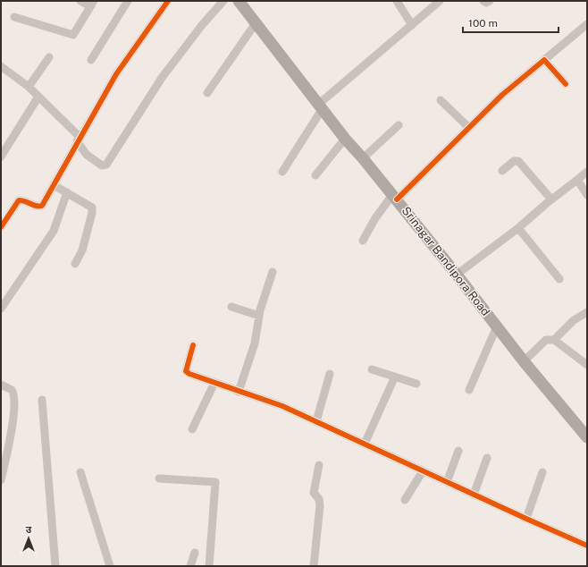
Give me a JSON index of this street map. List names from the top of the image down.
{
  "streets": {
    "highway": ["Srinagar Bandipora Road"]
  },
  "scale_bar": "100 m",
  "north": "top"
}
